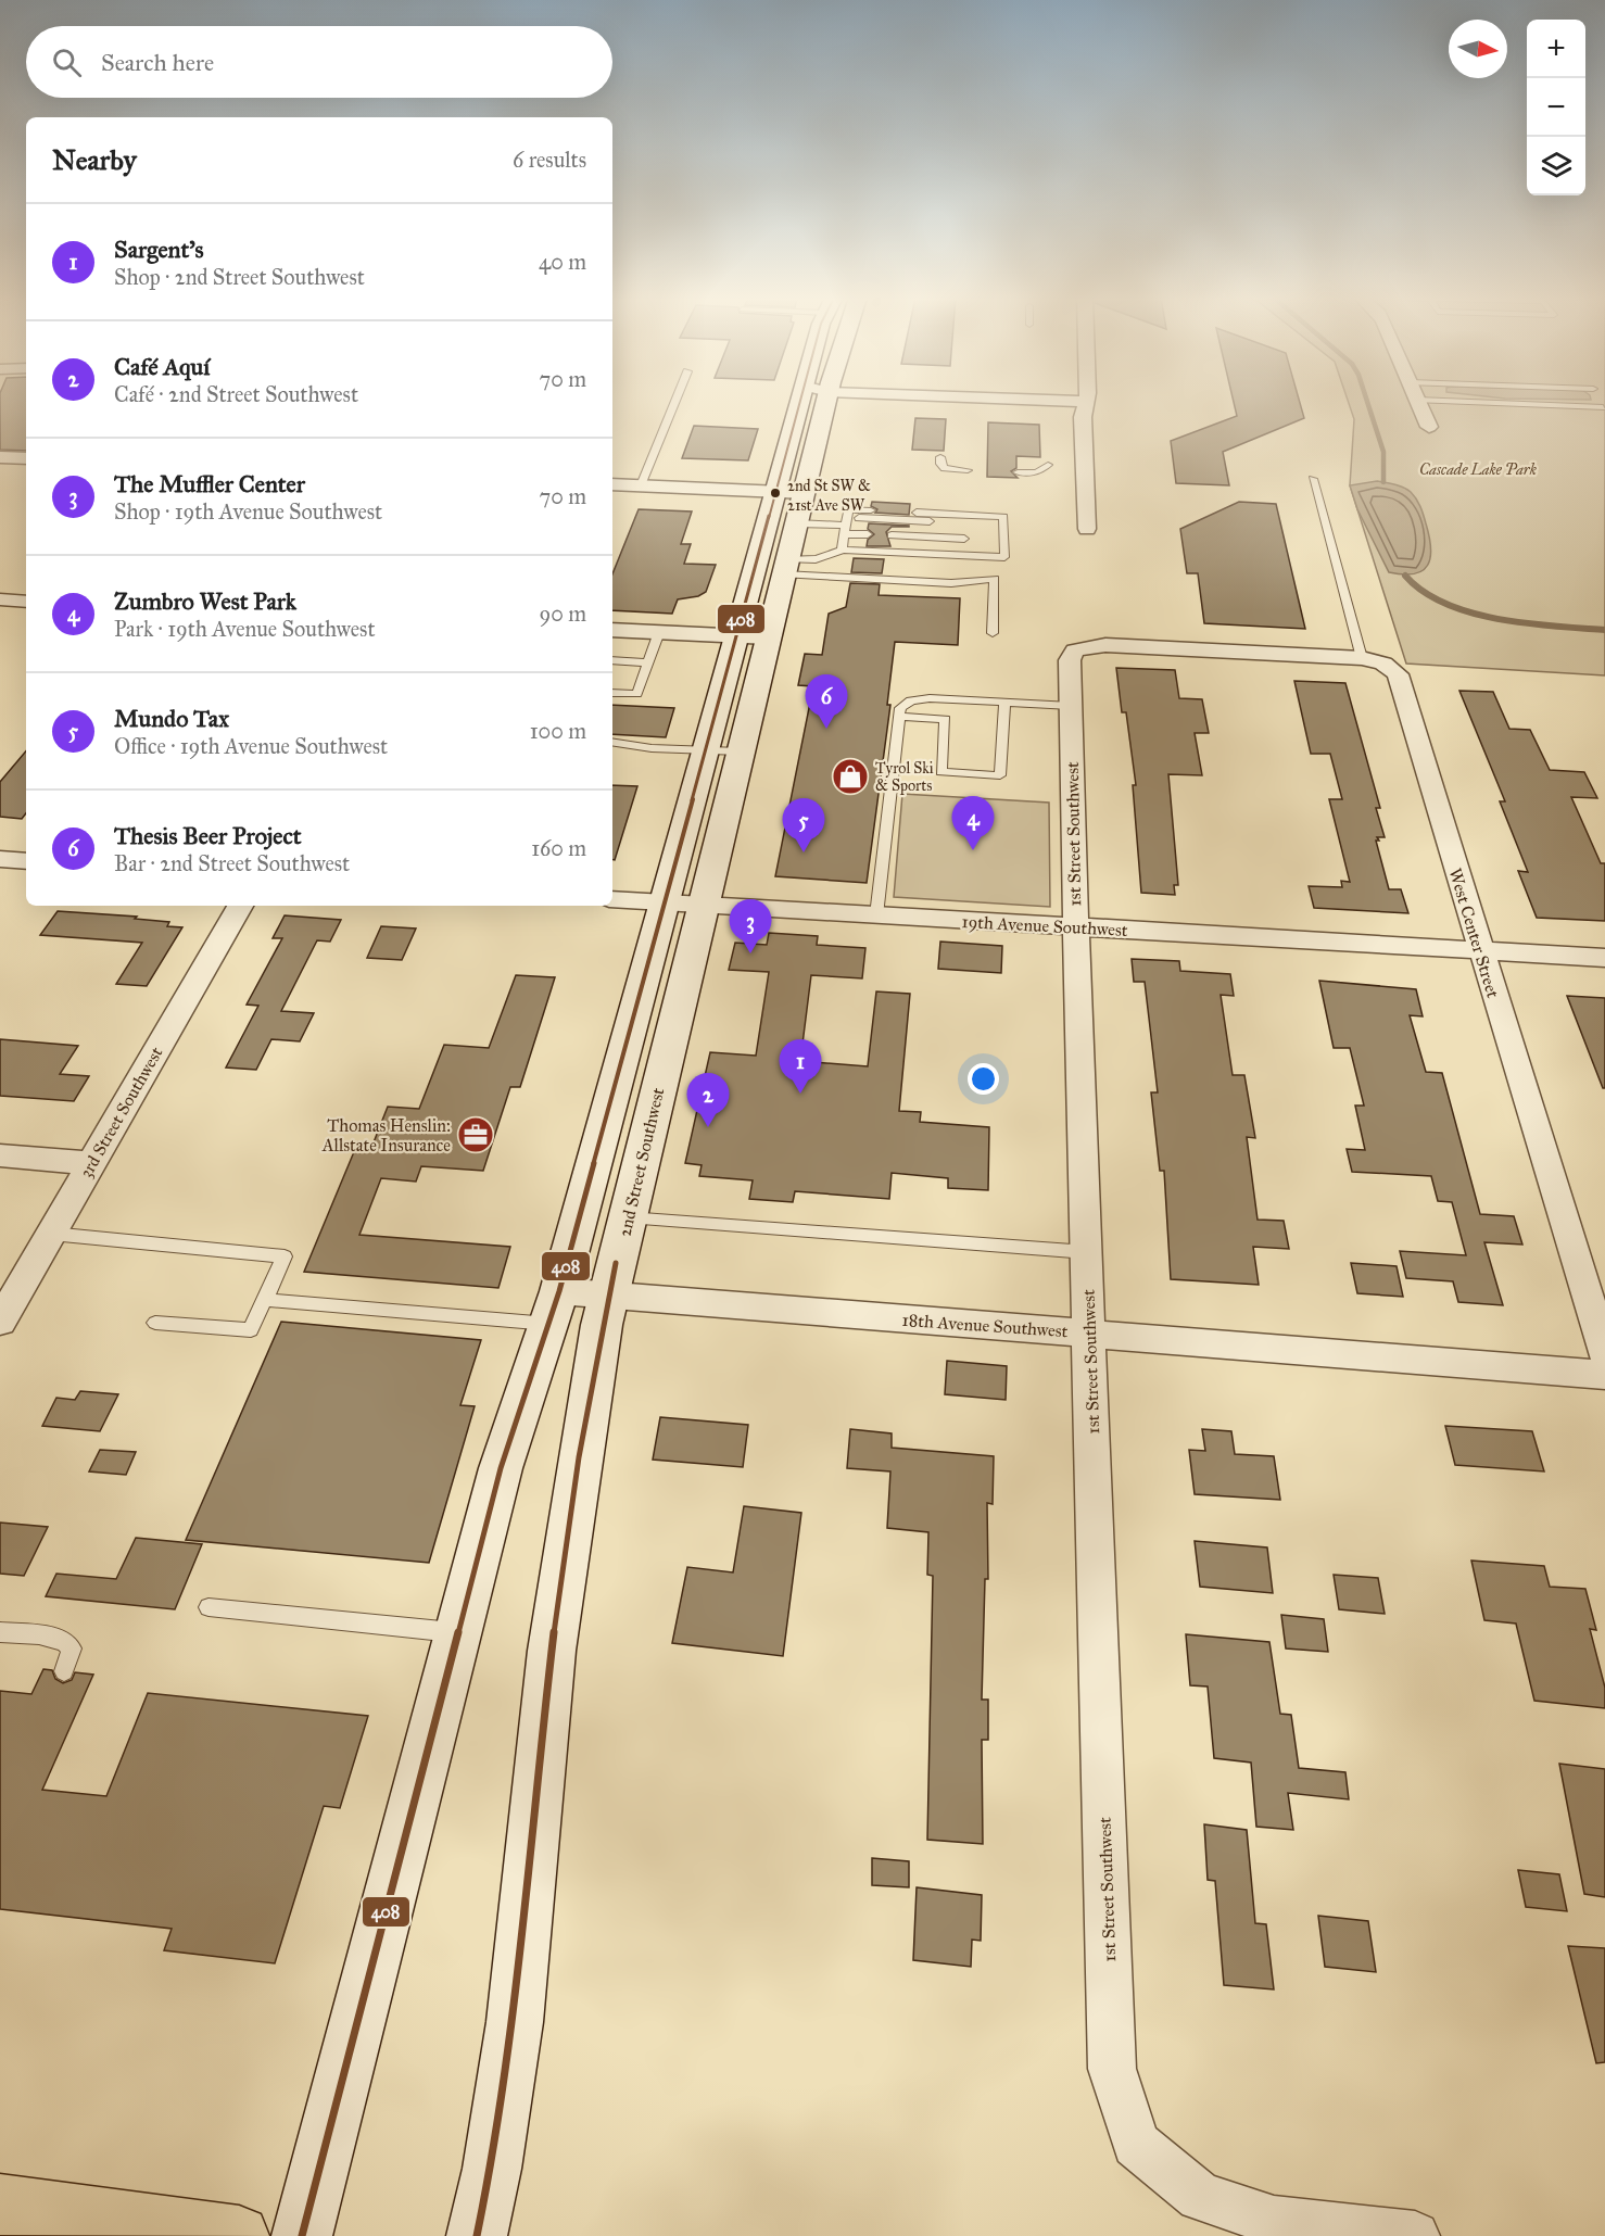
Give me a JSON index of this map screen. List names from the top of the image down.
{
  "streets": {
    "main road": ["2nd Street Southwest"],
    "street": [
      "1st Street Southwest",
      "19th Avenue Southwest",
      "West Center Street",
      "3rd Street Southwest",
      "18th Avenue Southwest"
    ]
  },
  "crossings": [
    ["1st Street Southwest", "19th Avenue Southwest"],
    ["1st Street Southwest", "West Center Street"],
    ["1st Street Southwest", "18th Avenue Southwest"],
    ["19th Avenue Southwest", "West Center Street"],
    ["19th Avenue Southwest", "2nd Street Southwest"],
    ["2nd Street Southwest", "18th Avenue Southwest"]
  ],
  "parks": ["Cascade Lake Park"],
  "places": {
    "other": ["2nd St SW & 21st Ave SW"],
    "shop": ["Tyrol Ski & Sports"],
    "office": ["Thomas Henslin: Allstate Insurance"]
  },
  "lines": ["transit line 408"],
  "north": "right",
  "page": {
    "map_buttons": ["+", "−"],
    "search": "Search here",
    "heading": ["Nearby", "6 results"],
    "list": [
      {
        "mark": "1",
        "name": "Sargent's",
        "note": "Shop · 2nd Street Southwest",
        "value": "40 m"
      },
      {
        "mark": "2",
        "name": "Café Aquí",
        "note": "Café · 2nd Street Southwest",
        "value": "70 m"
      },
      {
        "mark": "3",
        "name": "The Muffler Center",
        "note": "Shop · 19th Avenue Southwest",
        "value": "70 m"
      },
      {
        "mark": "4",
        "name": "Zumbro West Park",
        "note": "Park · 19th Avenue Southwest",
        "value": "90 m"
      },
      {
        "mark": "5",
        "name": "Mundo Tax",
        "note": "Office · 19th Avenue Southwest",
        "value": "100 m"
      },
      {
        "mark": "6",
        "name": "Thesis Beer Project",
        "note": "Bar · 2nd Street Southwest",
        "value": "160 m"
      }
    ],
    "pins": [
      "6",
      "4",
      "5",
      "3",
      "1",
      "2"
    ]
  }
}
